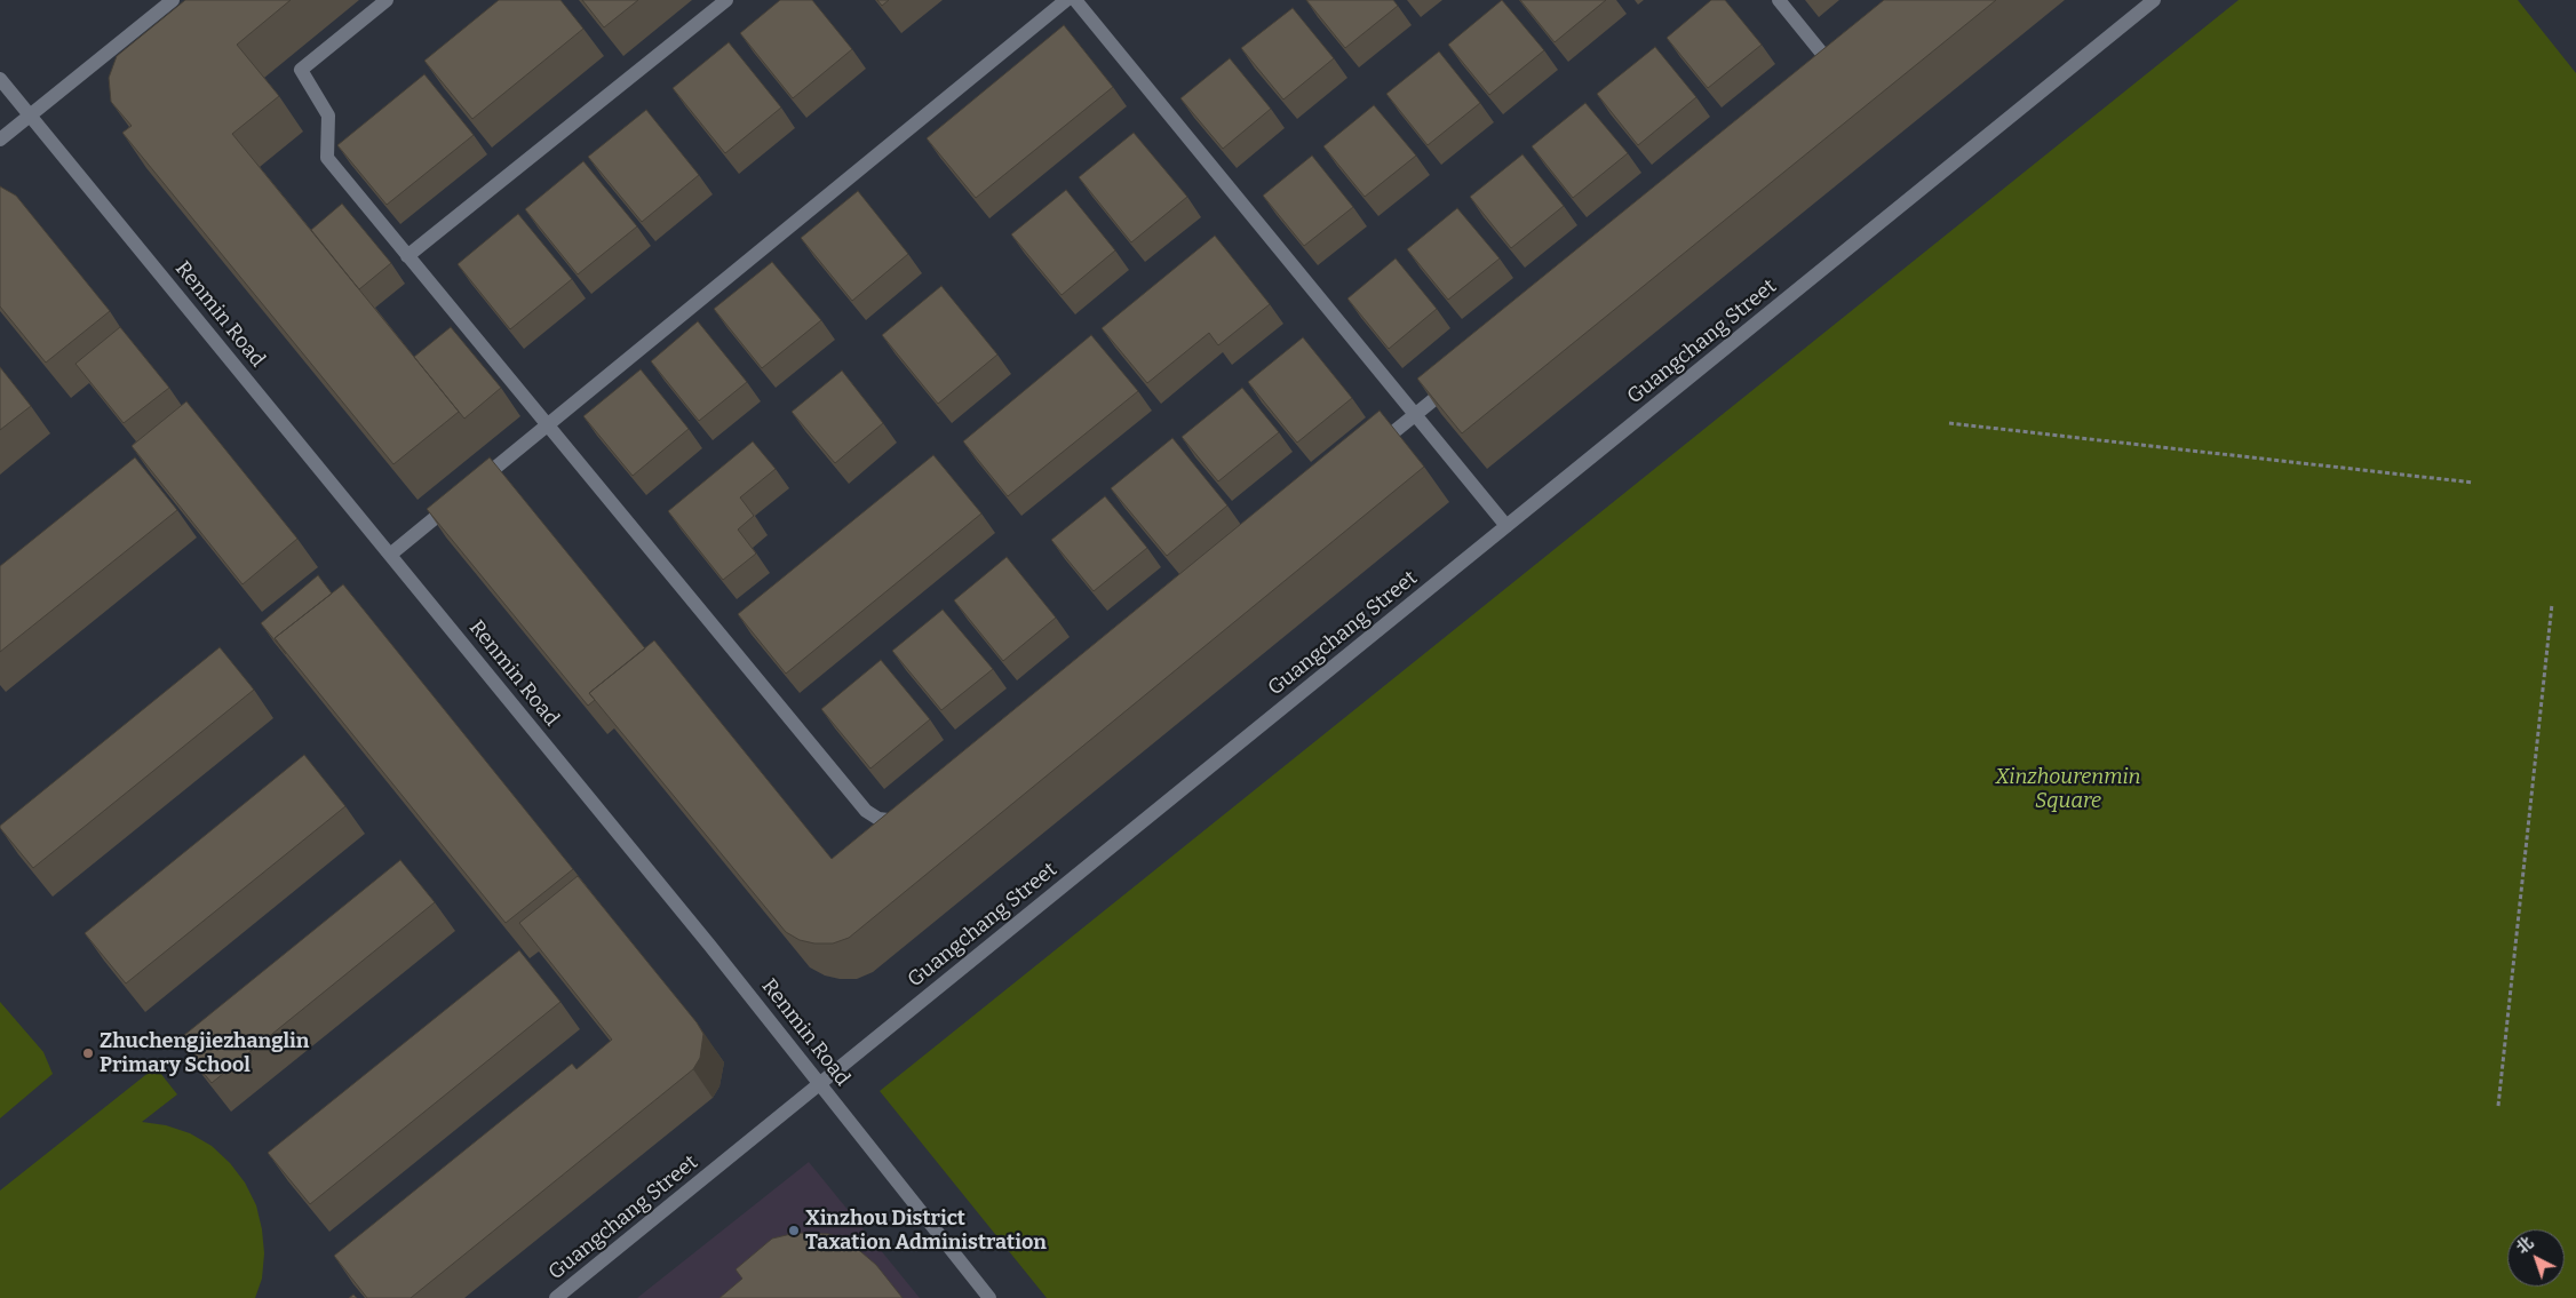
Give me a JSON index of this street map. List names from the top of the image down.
{
  "streets": {
    "street": ["Renmin Road", "Guangchang Street"]
  },
  "crossings": [
    ["Renmin Road", "Guangchang Street"]
  ],
  "parks": ["Xinzhourenmin Square"],
  "places": ["Zhuchengjiezhanglin Primary School", "Xinzhou District Taxation Administration"],
  "north": "top left"
}
